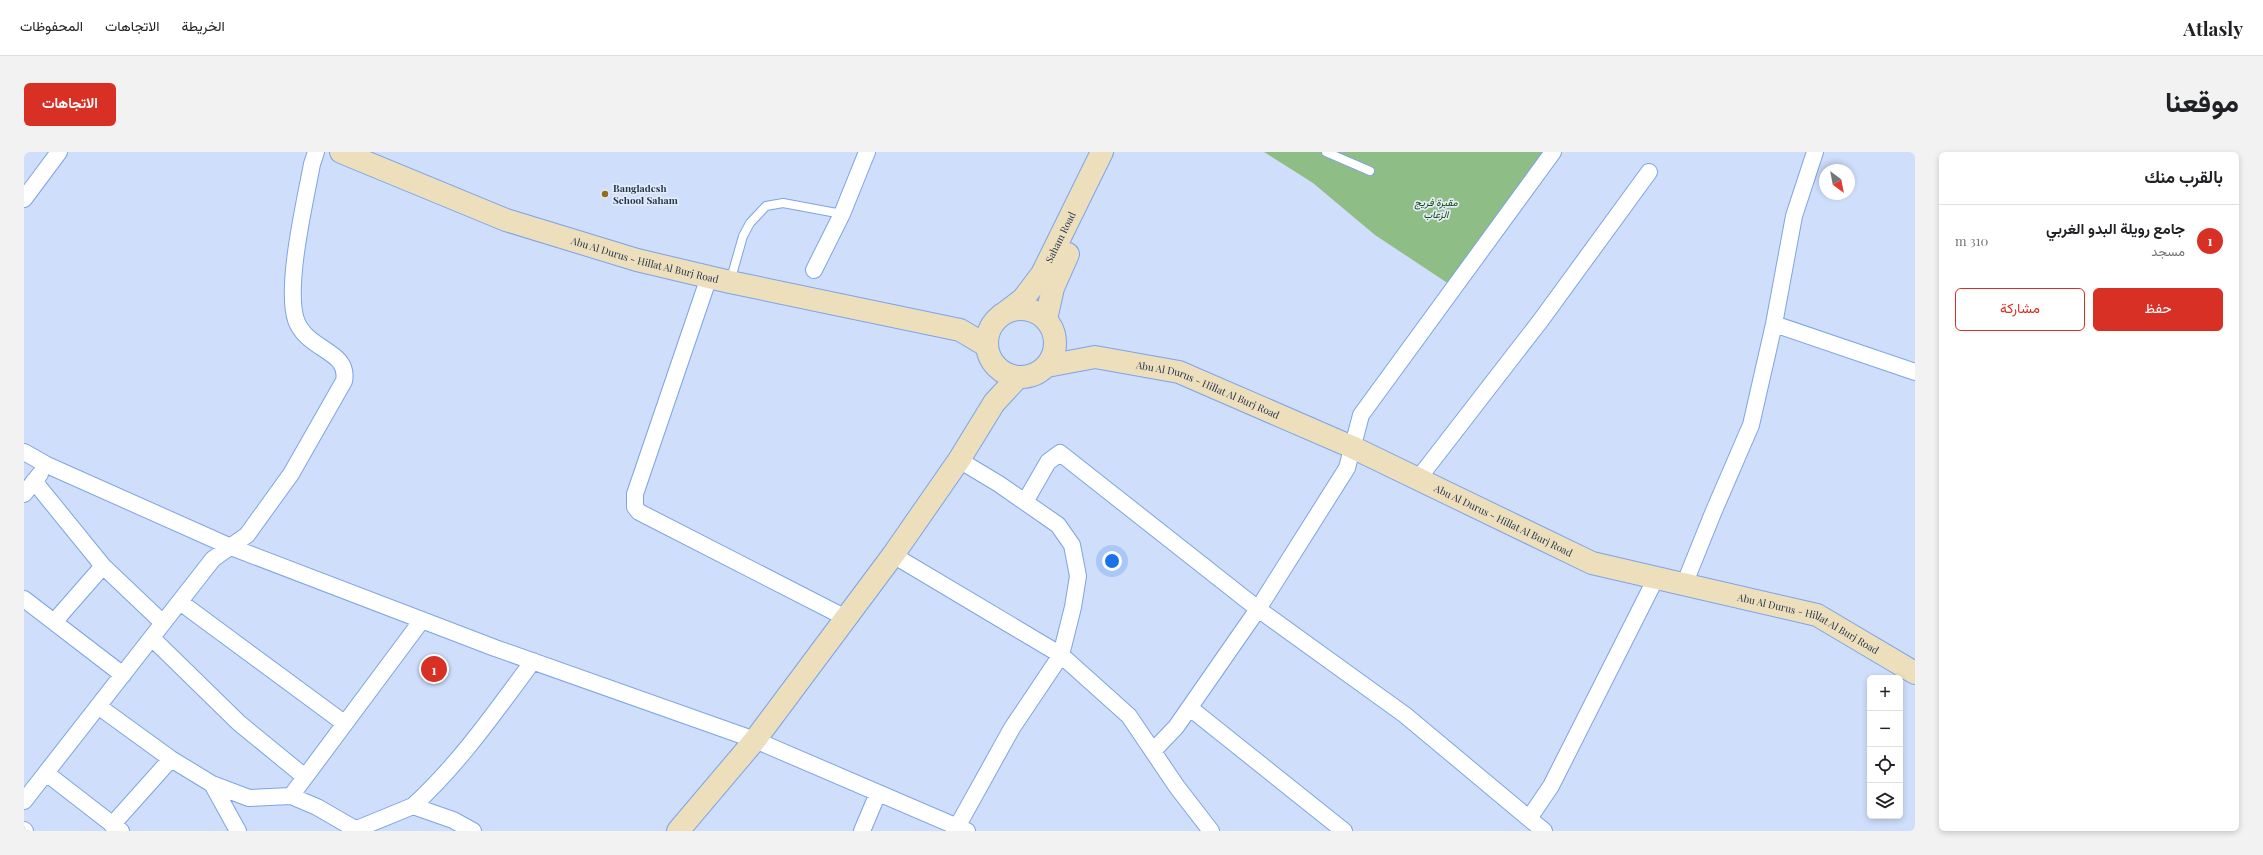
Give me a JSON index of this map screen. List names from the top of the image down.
{
  "streets": {
    "main road": ["Saham Road", "Abu Al Durus - Hillat Al Burj Road"]
  },
  "crossings": [
    ["Saham Road", "Abu Al Durus - Hillat Al Burj Road"]
  ],
  "parks": ["مقبرة فريج الزعاب"],
  "places": ["Bangladesh School Saham"],
  "north": "bottom right",
  "page": {
    "header": "Atlasly",
    "nav": ["الخريطة", "الاتجاهات", "المحفوظات"],
    "title": "موقعنا",
    "buttons": [
      "الاتجاهات",
      ["حفظ", "مشاركة"]
    ],
    "heading": "بالقرب منك",
    "list": [
      {
        "mark": "1",
        "name": "جامع رويلة البدو الغربي",
        "note": "مسجد",
        "value": "310 m"
      }
    ],
    "pins": "1",
    "map_buttons": ["+", "−"]
  }
}
